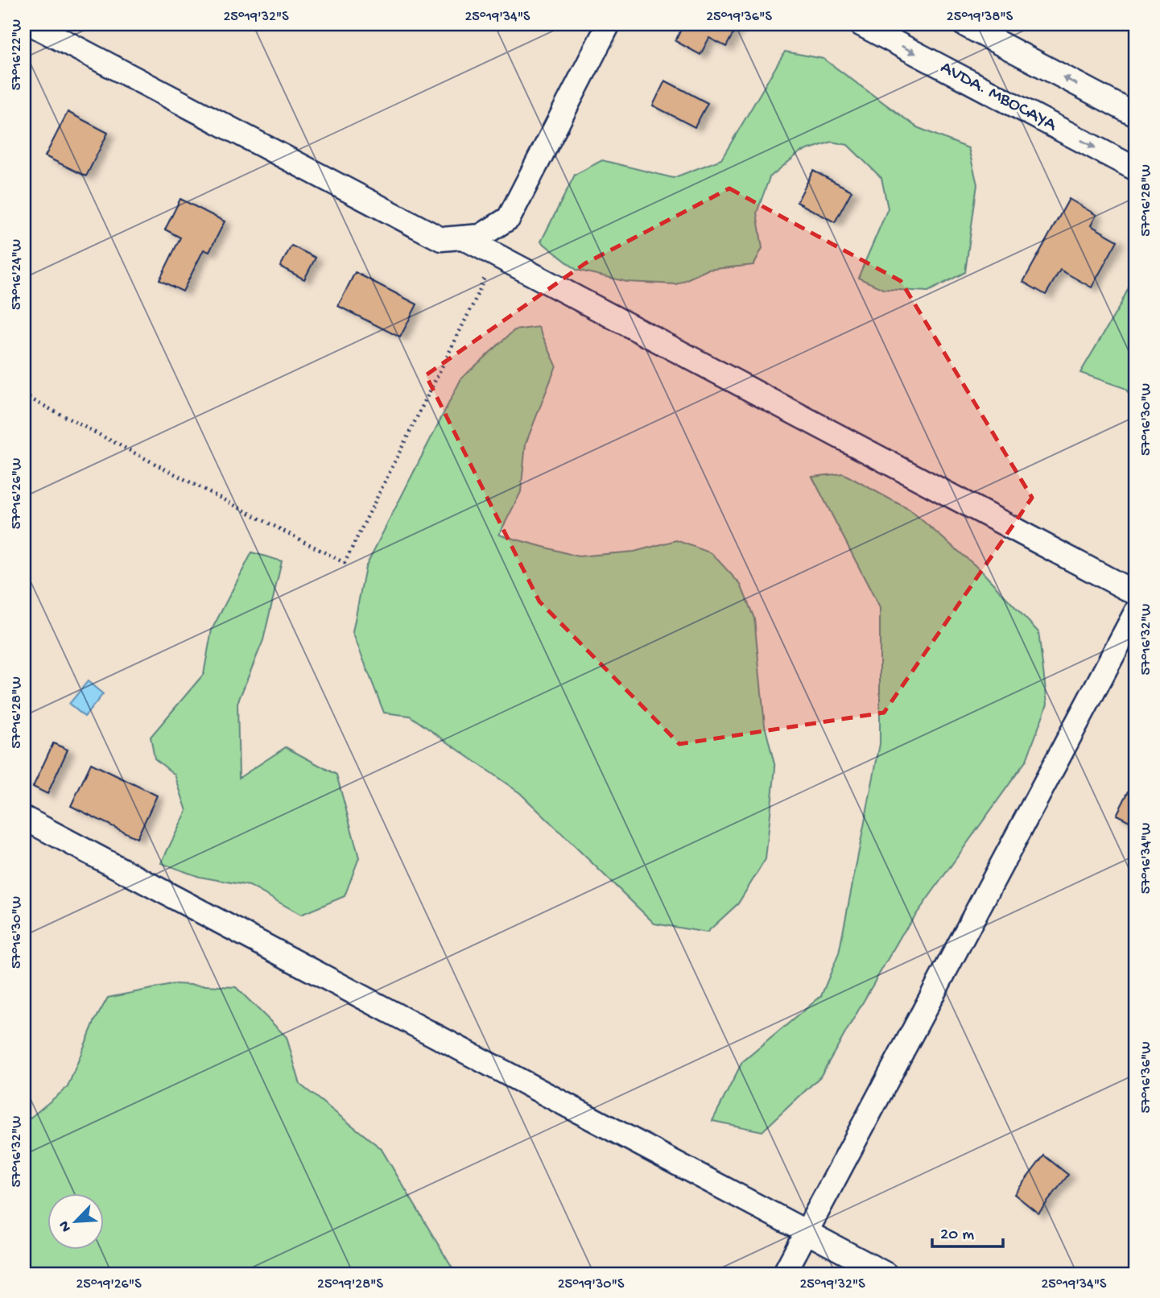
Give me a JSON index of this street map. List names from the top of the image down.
{
  "streets": {
    "street": ["AVDA. MBOCAYA"]
  },
  "scale_bar": "20 m",
  "north": "bottom left",
  "coordinates": [
    "25°19'32\"S",
    "25°19'34\"S",
    "25°19'36\"S",
    "25°19'38\"S",
    "57°16'22\"W",
    "57°16'28\"W",
    "57°16'24\"W",
    "57°16'30\"W",
    "57°16'26\"W",
    "57°16'32\"W",
    "57°16'34\"W",
    "57°16'36\"W",
    "25°19'26\"S",
    "25°19'28\"S",
    "25°19'30\"S"
  ]
}
